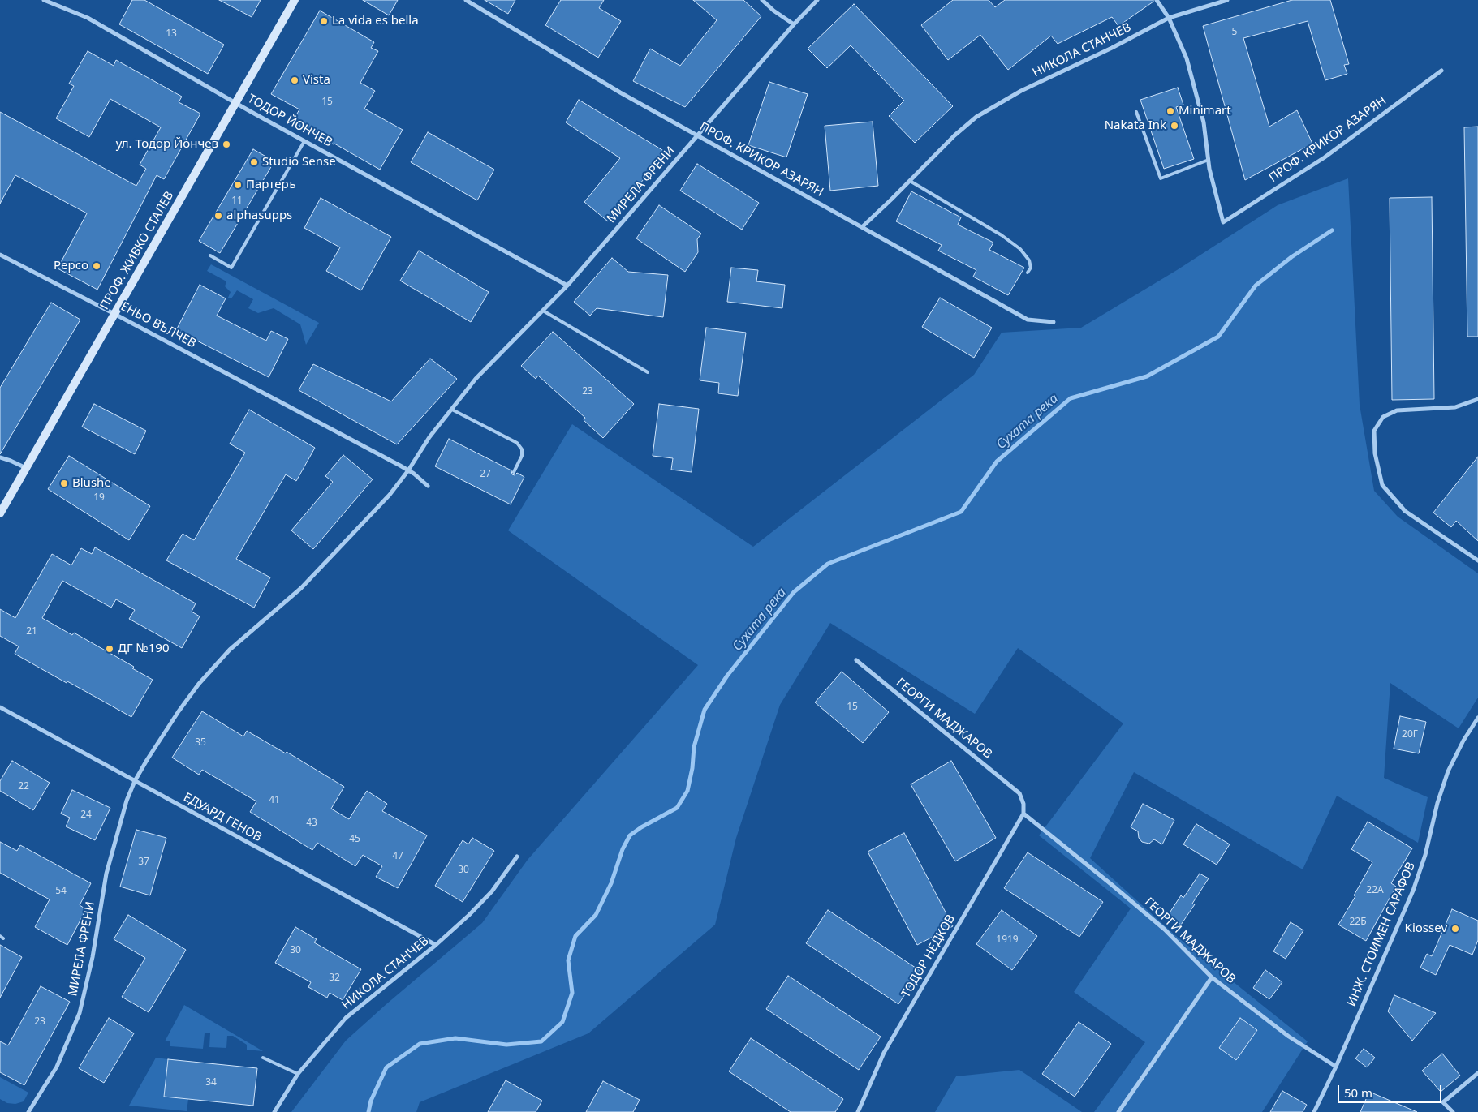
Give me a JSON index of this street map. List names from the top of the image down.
{
  "streets": {
    "street": [
      "НИКОЛА СТАНЧЕВ",
      "ТОДОР ЙОНЧЕВ",
      "ПРОФ. КРИКОР АЗАРЯН",
      "МИРЕЛА ФРЕНИ",
      "ПРОФ. ЖИВКО СТАЛЕВ",
      "ЕНЬО ВЪЛЧЕВ",
      "ГЕОРГИ МАДЖАРОВ",
      "ЕДУАРД ГЕНОВ",
      "ИНЖ. СТОИМЕН САРАФОВ",
      "ТОДОР НЕДКОВ"
    ]
  },
  "crossings": [
    ["НИКОЛА СТАНЧЕВ", "ПРОФ. КРИКОР АЗАРЯН"],
    ["НИКОЛА СТАНЧЕВ", "ЕДУАРД ГЕНОВ"],
    ["ТОДОР ЙОНЧЕВ", "МИРЕЛА ФРЕНИ"],
    ["ТОДОР ЙОНЧЕВ", "ПРОФ. ЖИВКО СТАЛЕВ"],
    ["ПРОФ. КРИКОР АЗАРЯН", "МИРЕЛА ФРЕНИ"],
    ["МИРЕЛА ФРЕНИ", "ЕНЬО ВЪЛЧЕВ"],
    ["МИРЕЛА ФРЕНИ", "ЕДУАРД ГЕНОВ"],
    ["ПРОФ. ЖИВКО СТАЛЕВ", "ЕНЬО ВЪЛЧЕВ"],
    ["ГЕОРГИ МАДЖАРОВ", "ИНЖ. СТОИМЕН САРАФОВ"],
    ["ГЕОРГИ МАДЖАРОВ", "ТОДОР НЕДКОВ"]
  ],
  "water": ["Сухата река"],
  "places": [
    "La vida es bella",
    "Vista",
    "Minimart",
    "Nakata Ink",
    "ул. Тодор Йончев",
    "Studio Sense",
    "Партеръ",
    "alphasupps",
    "Pepco",
    "Blushe",
    "ДГ №190",
    "Kiossev"
  ],
  "house_numbers": [
    "5",
    "13",
    "15",
    "11",
    "23",
    "27",
    "19",
    "21",
    "15",
    "20Г",
    "35",
    "22",
    "41",
    "24",
    "43",
    "45",
    "47",
    "37",
    "30",
    "22А",
    "54",
    "22Б",
    "1919",
    "30",
    "32",
    "23",
    "34"
  ],
  "scale_bar": "50 m"
}
